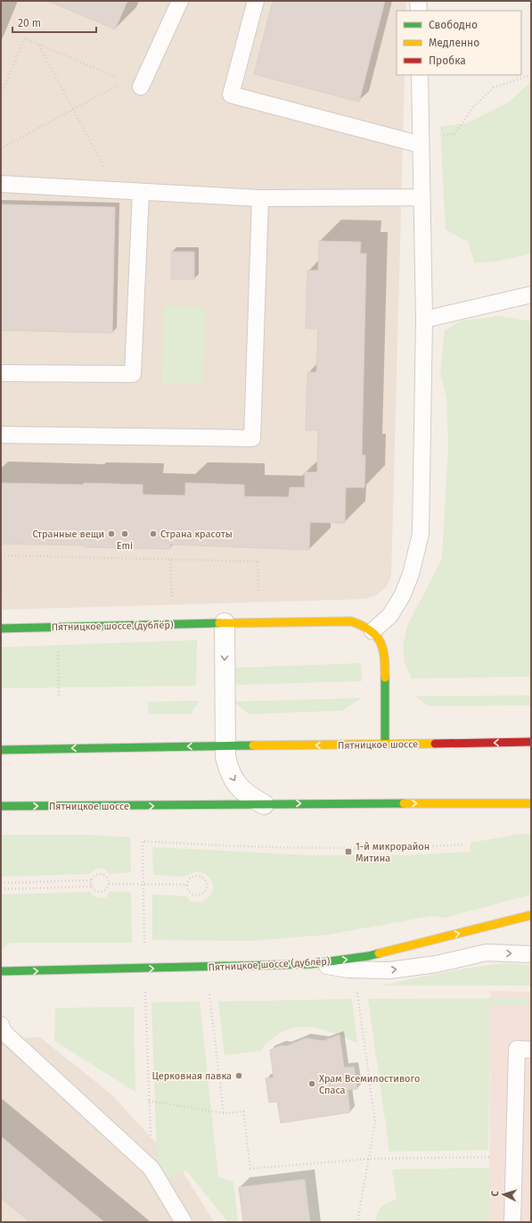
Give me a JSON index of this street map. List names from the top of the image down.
{
  "streets": {
    "main road": ["Пятницкое шоссе (дублёр)", "Пятницкое шоссе"]
  },
  "one_way": ["Пятницкое шоссе (дублёр)"],
  "places": {
    "other": [
      "Странные вещи",
      "Emi",
      "Страна красоты",
      "Церковная лавка",
      "Храм Всемилостивого Спаса"
    ],
    "transit": ["1-й микрорайон Митина"]
  },
  "legend": ["Свободно", "Медленно", "Пробка"],
  "scale_bar": "20 m",
  "north": "left"
}
